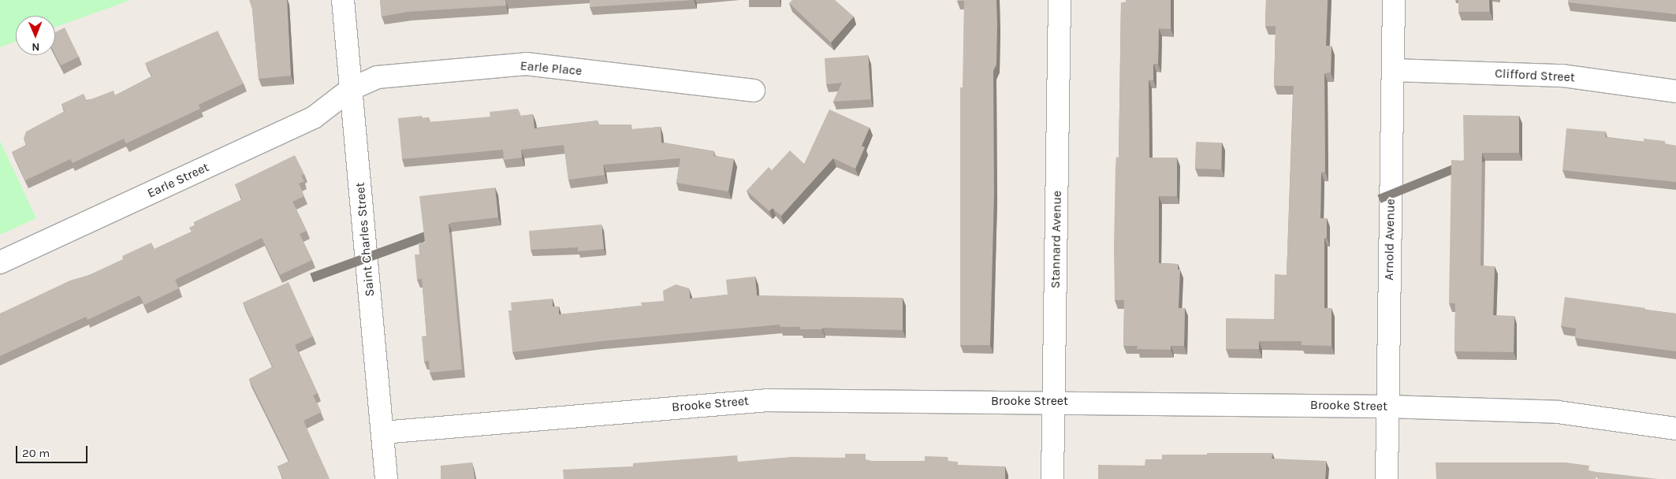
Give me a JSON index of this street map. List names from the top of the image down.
{
  "streets": {
    "street": [
      "Earle Place",
      "Clifford Street",
      "Earle Street",
      "Saint Charles Street",
      "Stannard Avenue",
      "Arnold Avenue",
      "Brooke Street"
    ]
  },
  "crossings": [
    ["Earle Place", "Earle Street"],
    ["Earle Place", "Saint Charles Street"],
    ["Clifford Street", "Arnold Avenue"],
    ["Earle Street", "Saint Charles Street"],
    ["Saint Charles Street", "Brooke Street"],
    ["Stannard Avenue", "Brooke Street"],
    ["Arnold Avenue", "Brooke Street"]
  ],
  "scale_bar": "20 m",
  "north": "bottom"
}
